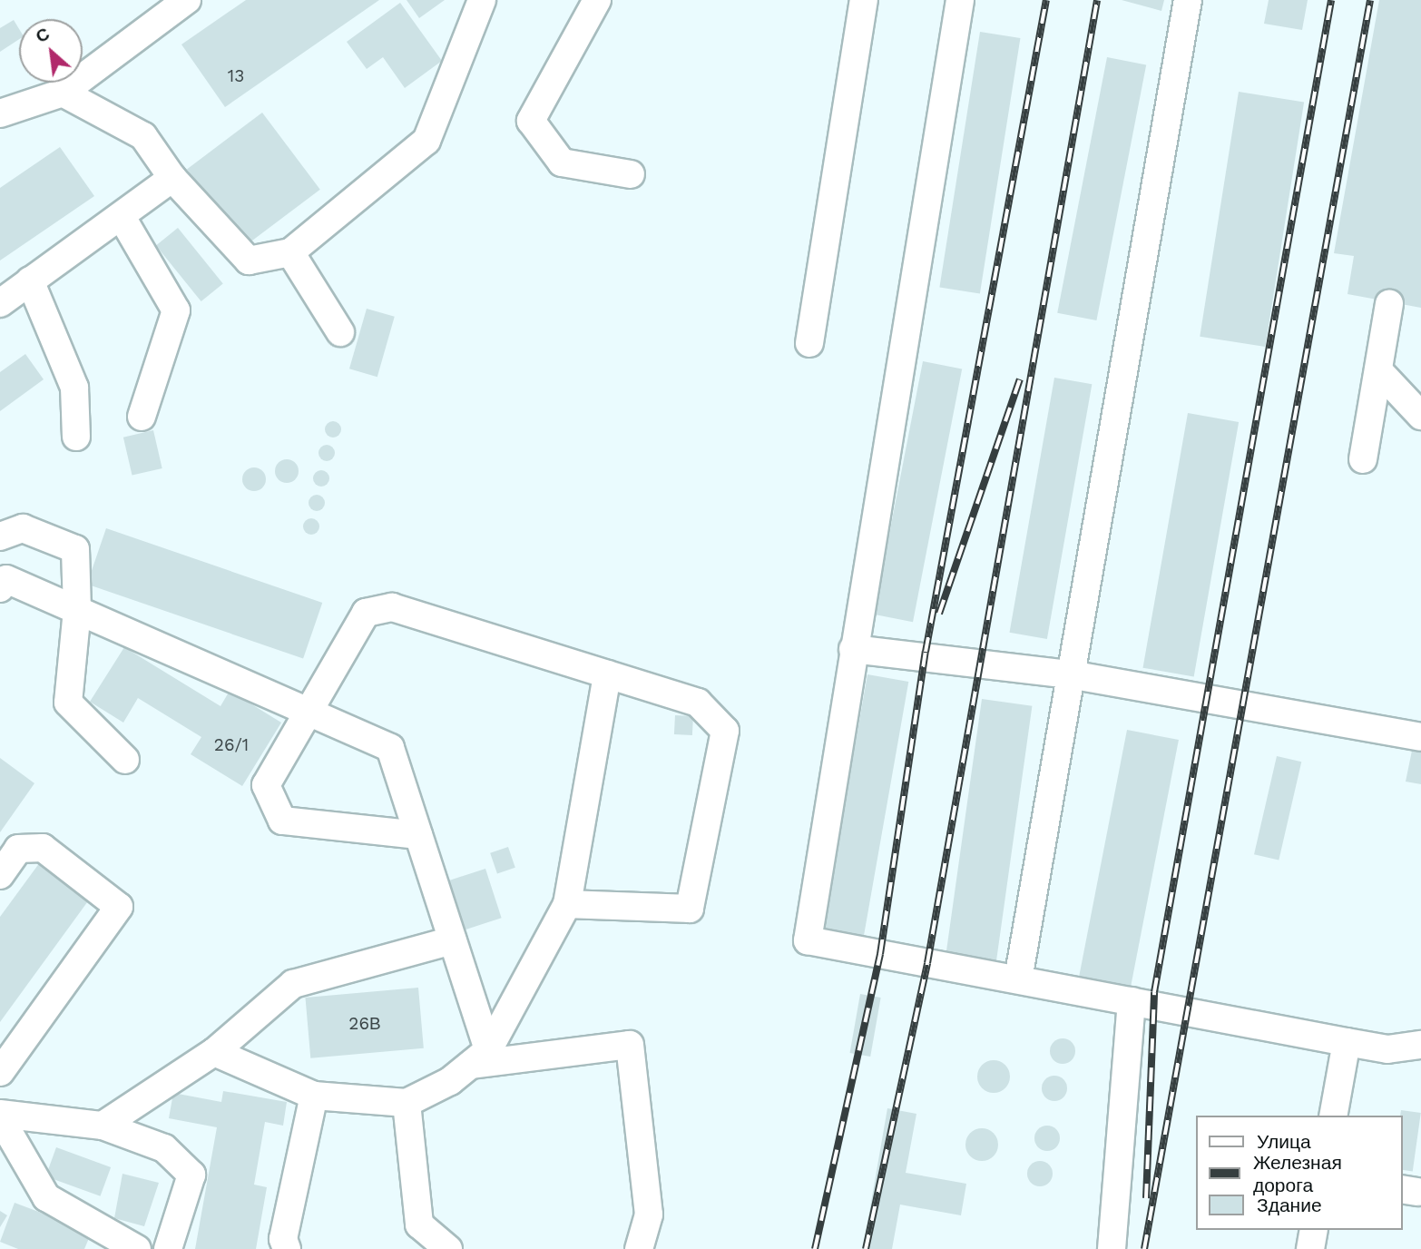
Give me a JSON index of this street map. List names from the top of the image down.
{
  "house_numbers": ["13", "26/1", "26В"],
  "legend": ["Улица", "Железная дорога", "Здание"],
  "north": "top left"
}
